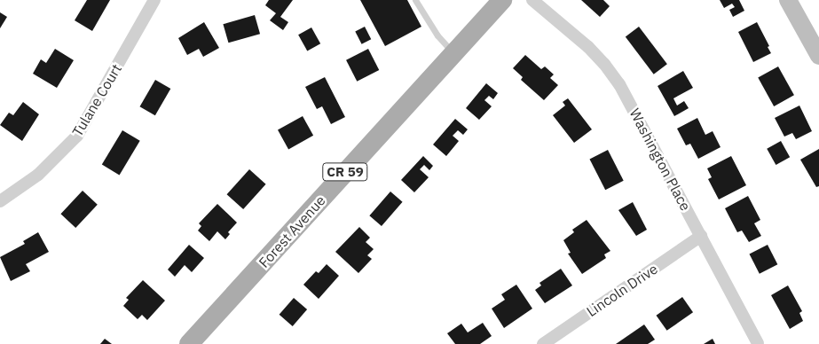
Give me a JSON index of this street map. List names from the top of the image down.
{
  "streets": {
    "main road": ["CR 59", "Forest Avenue"],
    "street": ["Tulane Court", "Washington Place", "Lincoln Drive"]
  },
  "crossings": [
    ["Washington Place", "Lincoln Drive"]
  ]
}
